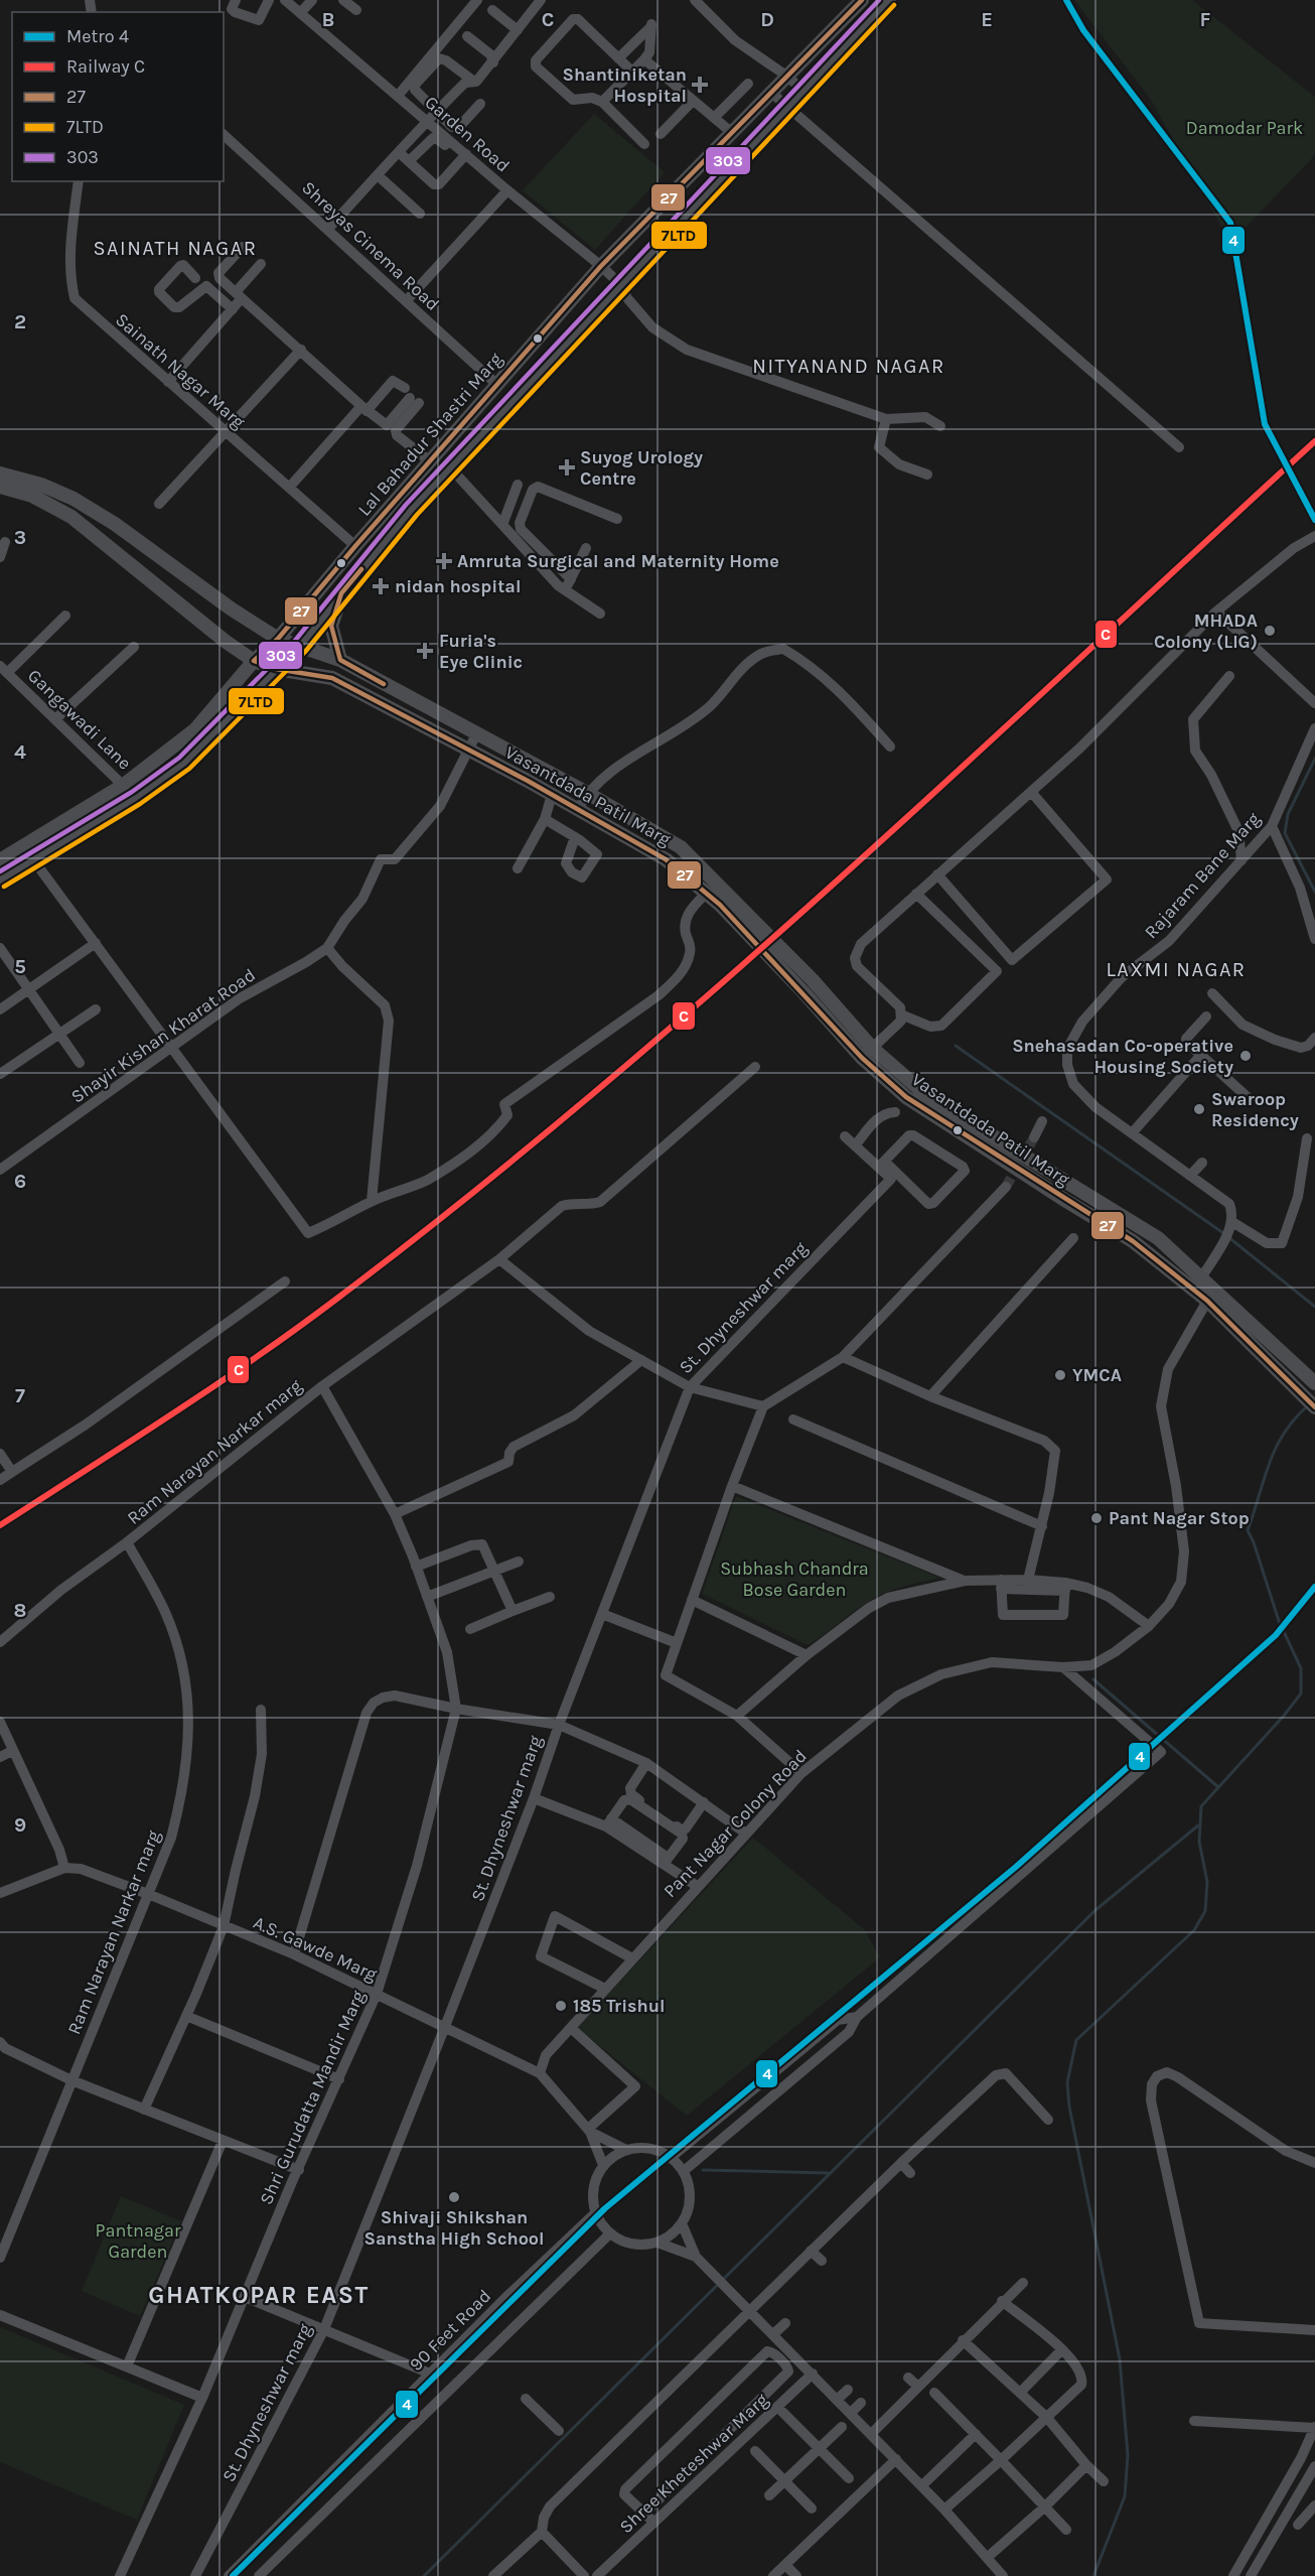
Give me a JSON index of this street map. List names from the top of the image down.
{
  "streets": {
    "main road": ["Lal Bahadur Shastri Marg", "Vasantdada Patil Marg"],
    "street": [
      "Garden Road",
      "Shreyas Cinema Road",
      "Sainath Nagar Marg",
      "Gangawadi Lane",
      "Rajaram Bane Marg",
      "Shayir Kishan Kharat Road",
      "St. Dhyneshwar marg",
      "Ram Narayan Narkar marg",
      "Pant Nagar Colony Road",
      "A.S. Gawde Marg",
      "Shri Gurudatta Mandir Marg",
      "90 Feet Road",
      "Shree Kheteshwar Marg"
    ]
  },
  "crossings": [
    ["Garden Road", "Lal Bahadur Shastri Marg"],
    ["Shreyas Cinema Road", "Lal Bahadur Shastri Marg"],
    ["Sainath Nagar Marg", "Lal Bahadur Shastri Marg"],
    ["Lal Bahadur Shastri Marg", "Gangawadi Lane"],
    ["Lal Bahadur Shastri Marg", "Vasantdada Patil Marg"],
    ["Vasantdada Patil Marg", "Pant Nagar Colony Road"],
    ["St. Dhyneshwar marg", "A.S. Gawde Marg"],
    ["Ram Narayan Narkar marg", "A.S. Gawde Marg"],
    ["Ram Narayan Narkar marg", "Shri Gurudatta Mandir Marg"],
    ["Pant Nagar Colony Road", "A.S. Gawde Marg"],
    ["A.S. Gawde Marg", "Shri Gurudatta Mandir Marg"],
    ["A.S. Gawde Marg", "90 Feet Road"]
  ],
  "districts": [
    "SAINATH NAGAR",
    "NITYANAND NAGAR",
    "LAXMI NAGAR",
    "GHATKOPAR EAST"
  ],
  "parks": ["Damodar Park", "Subhash Chandra Bose Garden", "Pantnagar Garden"],
  "places": {
    "health": [
      "Shantiniketan Hospital",
      "Suyog Urology Centre",
      "Amruta Surgical and Maternity Home",
      "nidan hospital",
      "Furia's Eye Clinic"
    ],
    "other": [
      "MHADA Colony (LIG)",
      "Snehasadan Co-operative Housing Society",
      "Swaroop Residency",
      "YMCA",
      "Pant Nagar Stop",
      "185 Trishul",
      "Shivaji Shikshan Sanstha High School"
    ]
  },
  "lines": [
    "metro line 4",
    "transit line 27",
    "transit line 303",
    "transit line 7LTD",
    "rail line C"
  ],
  "legend": [
    "Metro 4",
    "Railway C",
    "27",
    "7LTD",
    "303"
  ],
  "grid": {
    "columns": [
      "B",
      "C",
      "D",
      "E",
      "F"
    ],
    "rows": [
      "2",
      "3",
      "4",
      "5",
      "6",
      "7",
      "8",
      "9"
    ]
  }
}
